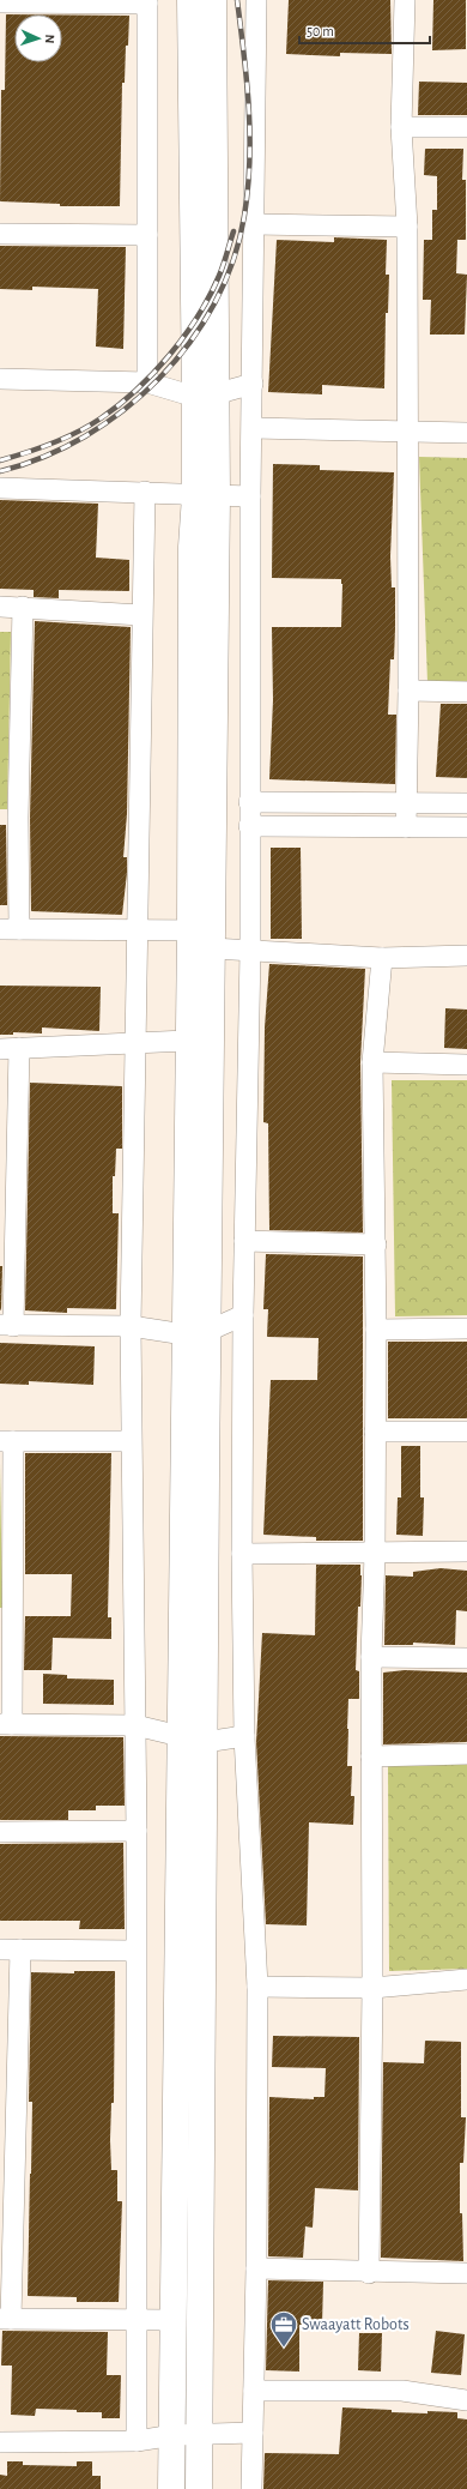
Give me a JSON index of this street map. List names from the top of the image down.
{
  "places": {
    "office": ["Swaayatt Robots"]
  },
  "scale_bar": "50 m",
  "north": "right"
}
